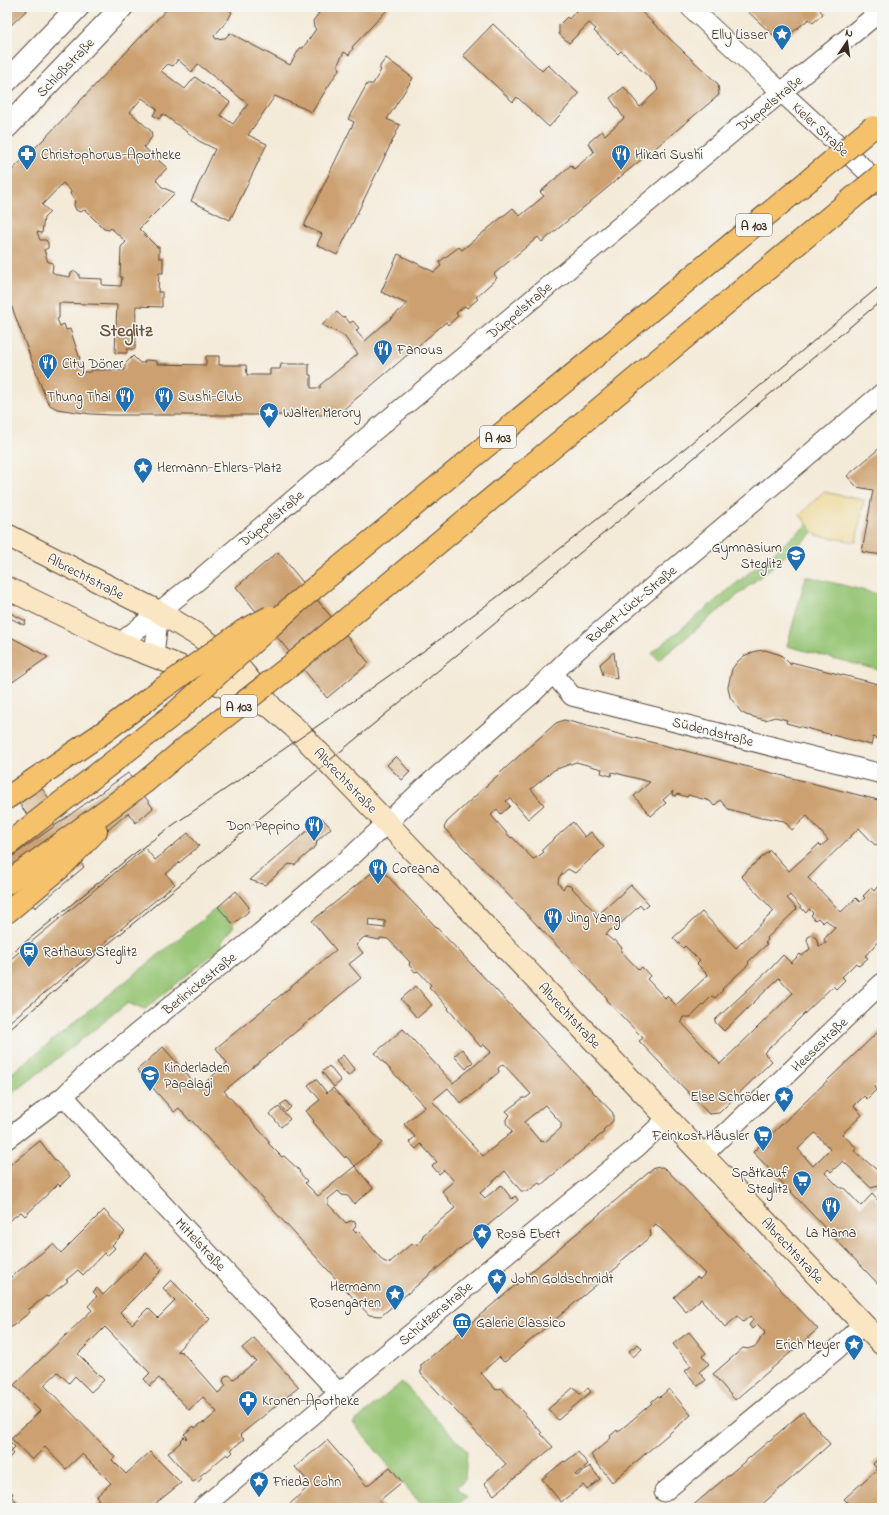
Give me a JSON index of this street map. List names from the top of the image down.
{
  "streets": {
    "highway": ["A 103"],
    "main road": ["Albrechtstraße"],
    "street": [
      "Schloßstraße",
      "Düppelstraße",
      "Kieler Straße",
      "Robert-Lück-Straße",
      "Südendstraße",
      "Berlinickestraße",
      "Heesestraße",
      "Mittelstraße",
      "Schützenstraße"
    ]
  },
  "crossings": [
    ["Düppelstraße", "Kieler Straße"],
    ["Düppelstraße", "Albrechtstraße"],
    ["Albrechtstraße", "Robert-Lück-Straße"],
    ["Albrechtstraße", "Berlinickestraße"],
    ["Albrechtstraße", "Heesestraße"],
    ["Albrechtstraße", "Schützenstraße"],
    ["Robert-Lück-Straße", "Südendstraße"],
    ["Robert-Lück-Straße", "Berlinickestraße"],
    ["Berlinickestraße", "Mittelstraße"],
    ["Mittelstraße", "Schützenstraße"]
  ],
  "districts": ["Steglitz"],
  "places": {
    "place": [
      "Elly Lisser",
      "Walter Merory",
      "Hermann-Ehlers-Platz",
      "Else Schröder",
      "Rosa Ebert",
      "John Goldschmidt",
      "Hermann Rosengarten",
      "Erich Meyer",
      "Frieda Cohn"
    ],
    "pharmacy": ["Christophorus-Apotheke", "Kronen-Apotheke"],
    "restaurant": [
      "Hikari Sushi",
      "Fanous",
      "City Döner",
      "Thung Thai",
      "Sushi-Club",
      "Don Peppino",
      "Coreana",
      "Jing Yang",
      "La Mama"
    ],
    "school or university": ["Gymnasium Steglitz", "Kinderladen Papalagi"],
    "station": ["Rathaus Steglitz"],
    "supermarket": ["Feinkost Häusler", "Spätkauf Steglitz"],
    "museum": ["Galerie Classico"]
  },
  "north": "top"
}
